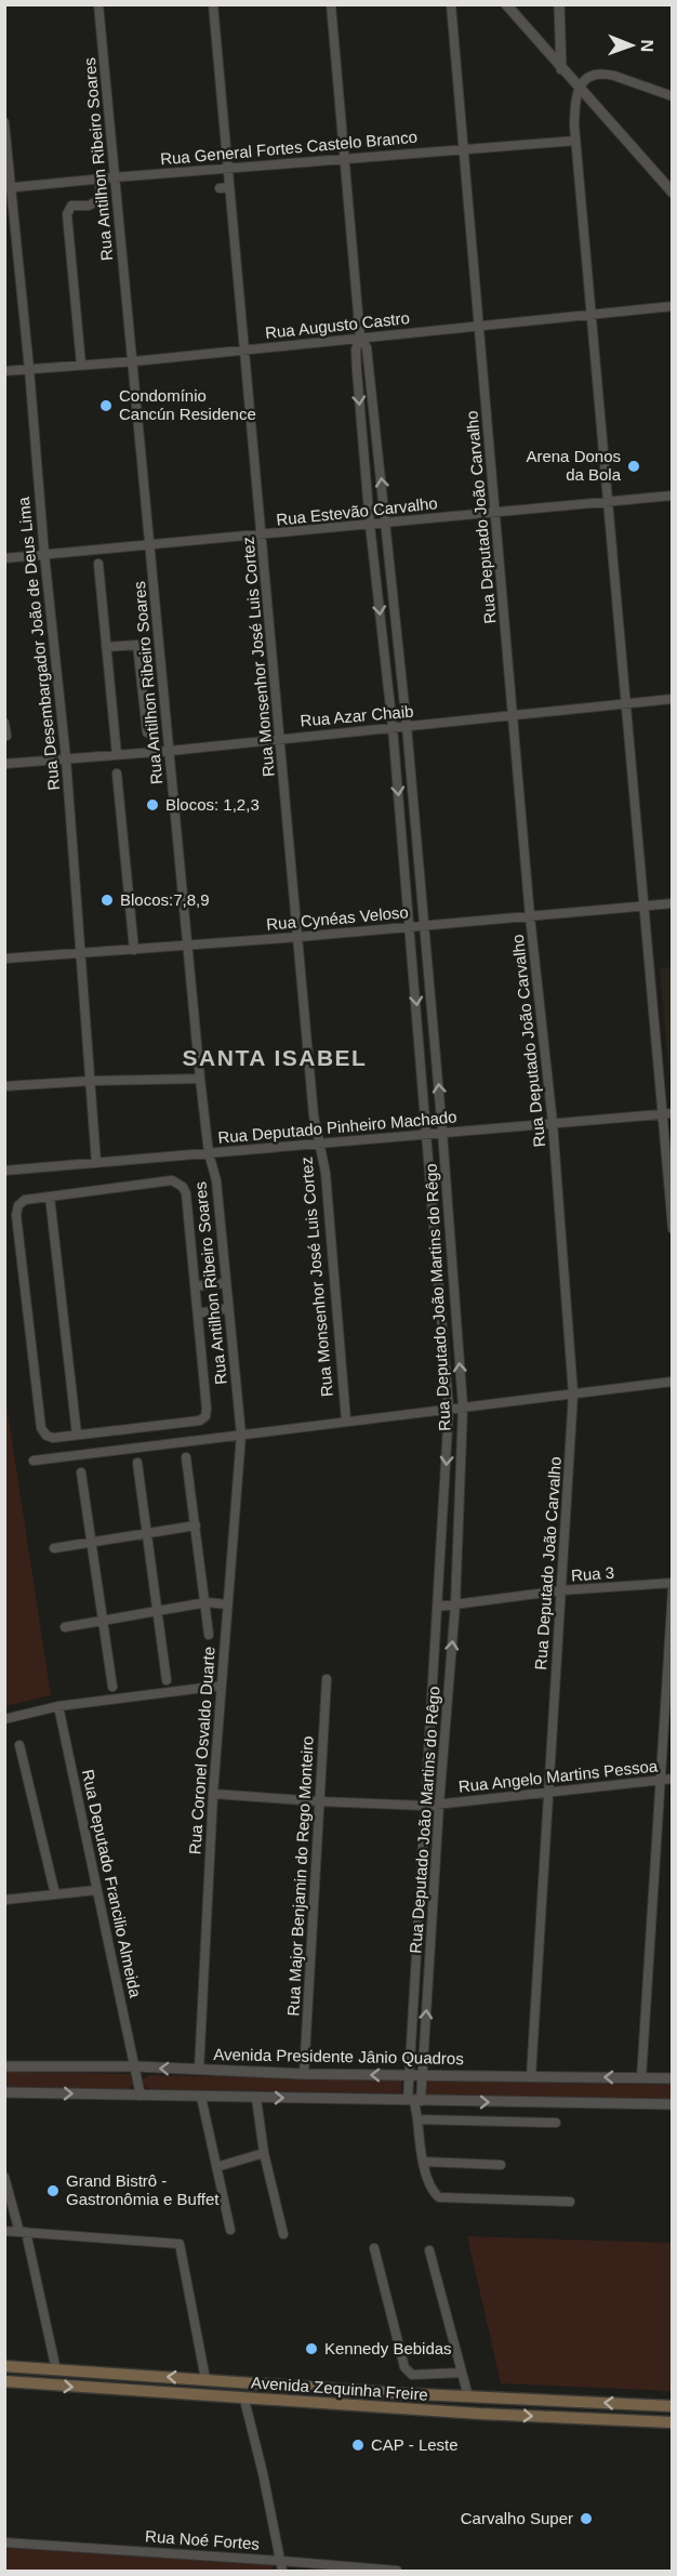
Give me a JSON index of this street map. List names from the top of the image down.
{
  "streets": {
    "main road": ["Avenida Zequinha Freire"],
    "street": [
      "Rua General Fortes Castelo Branco",
      "Rua Antilhon Ribeiro Soares",
      "Rua Augusto Castro",
      "Rua Estevão Carvalho",
      "Rua Deputado João Carvalho",
      "Rua Desembargador João de Deus Lima",
      "Rua Monsenhor José Luis Cortez",
      "Rua Azar Chaib",
      "Rua Cynéas Veloso",
      "Rua Deputado Pinheiro Machado",
      "Rua Deputado João Martins do Rêgo",
      "Rua 3",
      "Rua Coronel Osvaldo Duarte",
      "Rua Angelo Martins Pessoa",
      "Rua Major Benjamin do Rego Monteiro",
      "Rua Deputado Francilio Almeida",
      "Avenida Presidente Jânio Quadros",
      "Rua Noé Fortes"
    ]
  },
  "crossings": [
    ["Rua General Fortes Castelo Branco", "Rua Antilhon Ribeiro Soares"],
    ["Rua General Fortes Castelo Branco", "Rua Deputado João Carvalho"],
    ["Rua General Fortes Castelo Branco", "Rua Desembargador João de Deus Lima"],
    ["Rua General Fortes Castelo Branco", "Rua Monsenhor José Luis Cortez"],
    ["Rua Antilhon Ribeiro Soares", "Rua Augusto Castro"],
    ["Rua Antilhon Ribeiro Soares", "Rua Estevão Carvalho"],
    ["Rua Antilhon Ribeiro Soares", "Rua Azar Chaib"],
    ["Rua Antilhon Ribeiro Soares", "Rua Cynéas Veloso"],
    ["Rua Antilhon Ribeiro Soares", "Rua Deputado Pinheiro Machado"],
    ["Rua Antilhon Ribeiro Soares", "Rua Coronel Osvaldo Duarte"],
    ["Rua Augusto Castro", "Rua Deputado João Carvalho"],
    ["Rua Augusto Castro", "Rua Desembargador João de Deus Lima"],
    ["Rua Augusto Castro", "Rua Monsenhor José Luis Cortez"],
    ["Rua Augusto Castro", "Rua Deputado João Martins do Rêgo"],
    ["Rua Estevão Carvalho", "Rua Deputado João Carvalho"],
    ["Rua Estevão Carvalho", "Rua Desembargador João de Deus Lima"],
    ["Rua Estevão Carvalho", "Rua Monsenhor José Luis Cortez"],
    ["Rua Estevão Carvalho", "Rua Deputado João Martins do Rêgo"],
    ["Rua Deputado João Carvalho", "Rua Azar Chaib"],
    ["Rua Deputado João Carvalho", "Rua Cynéas Veloso"],
    ["Rua Deputado João Carvalho", "Rua Deputado Pinheiro Machado"],
    ["Rua Deputado João Carvalho", "Rua 3"],
    ["Rua Deputado João Carvalho", "Rua Angelo Martins Pessoa"],
    ["Rua Deputado João Carvalho", "Avenida Presidente Jânio Quadros"],
    ["Rua Desembargador João de Deus Lima", "Rua Azar Chaib"],
    ["Rua Desembargador João de Deus Lima", "Rua Cynéas Veloso"],
    ["Rua Desembargador João de Deus Lima", "Rua Deputado Pinheiro Machado"],
    ["Rua Monsenhor José Luis Cortez", "Rua Azar Chaib"],
    ["Rua Monsenhor José Luis Cortez", "Rua Cynéas Veloso"],
    ["Rua Monsenhor José Luis Cortez", "Rua Deputado Pinheiro Machado"],
    ["Rua Azar Chaib", "Rua Deputado João Martins do Rêgo"],
    ["Rua Cynéas Veloso", "Rua Deputado João Martins do Rêgo"],
    ["Rua Deputado Pinheiro Machado", "Rua Deputado João Martins do Rêgo"],
    ["Rua Deputado João Martins do Rêgo", "Rua 3"],
    ["Rua Deputado João Martins do Rêgo", "Rua Angelo Martins Pessoa"],
    ["Rua Deputado João Martins do Rêgo", "Avenida Presidente Jânio Quadros"],
    ["Rua Coronel Osvaldo Duarte", "Rua Angelo Martins Pessoa"],
    ["Rua Coronel Osvaldo Duarte", "Avenida Presidente Jânio Quadros"],
    ["Rua Angelo Martins Pessoa", "Rua Major Benjamin do Rego Monteiro"],
    ["Rua Major Benjamin do Rego Monteiro", "Avenida Presidente Jânio Quadros"],
    ["Rua Deputado Francilio Almeida", "Avenida Presidente Jânio Quadros"]
  ],
  "districts": ["SANTA ISABEL"],
  "places": [
    "Condomínio Cancún Residence",
    "Arena Donos da Bola",
    "Blocos: 1,2,3",
    "Blocos:7,8,9",
    "Grand Bistrô - Gastronômia e Buffet",
    "Kennedy Bebidas",
    "CAP - Leste",
    "Carvalho Super"
  ],
  "north": "right"
}
